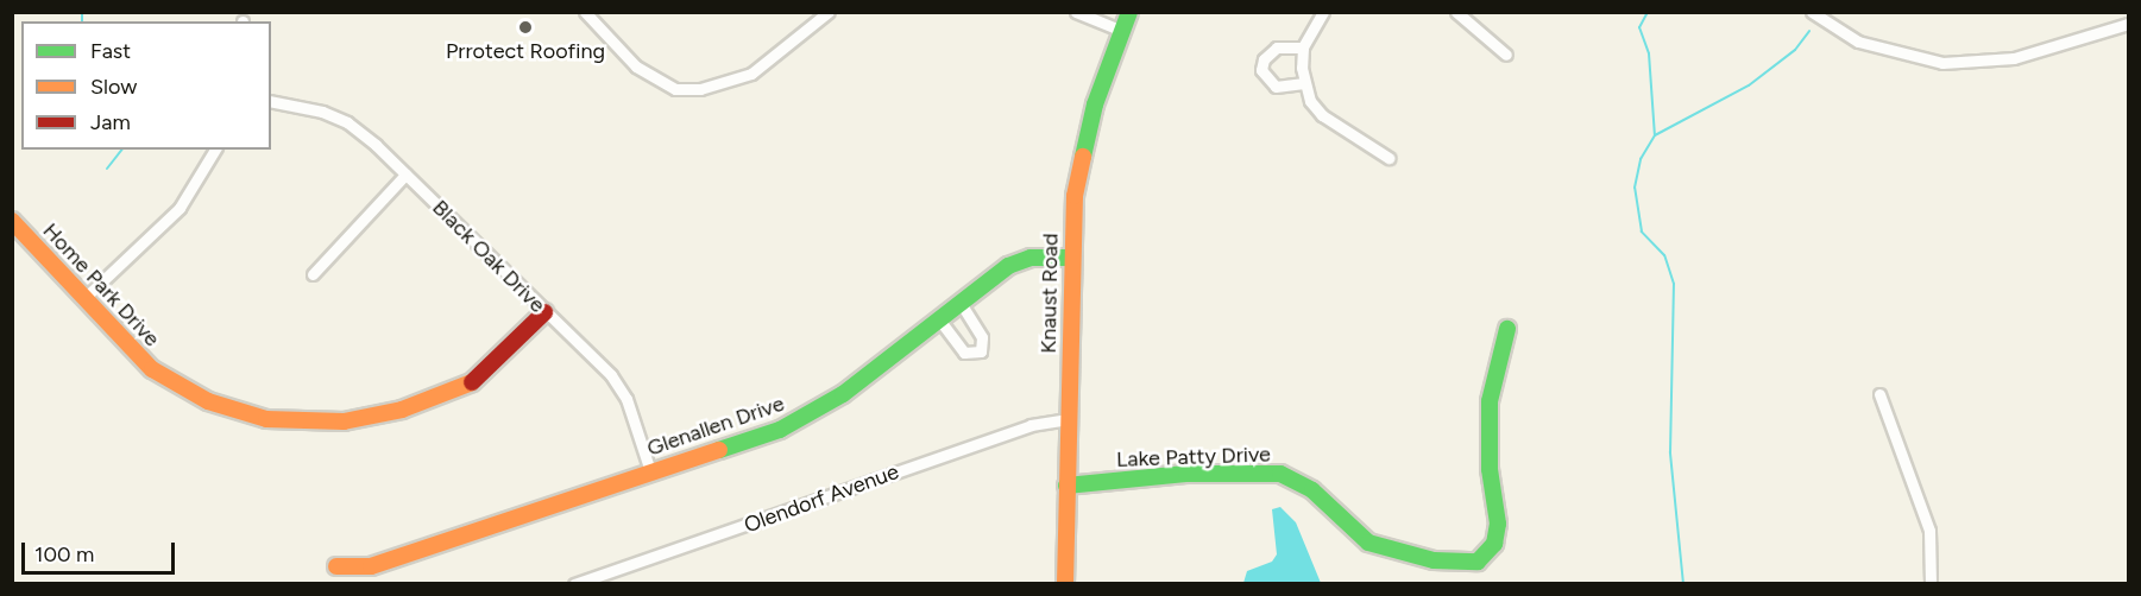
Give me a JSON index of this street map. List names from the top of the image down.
{
  "streets": {
    "street": [
      "Black Oak Drive",
      "Home Park Drive",
      "Knaust Road",
      "Glenallen Drive",
      "Lake Patty Drive",
      "Olendorf Avenue"
    ]
  },
  "crossings": [
    ["Black Oak Drive", "Home Park Drive"],
    ["Black Oak Drive", "Glenallen Drive"],
    ["Knaust Road", "Glenallen Drive"],
    ["Knaust Road", "Lake Patty Drive"],
    ["Knaust Road", "Olendorf Avenue"]
  ],
  "places": ["Prrotect Roofing"],
  "legend": ["Fast", "Slow", "Jam"],
  "scale_bar": "100 m"
}
